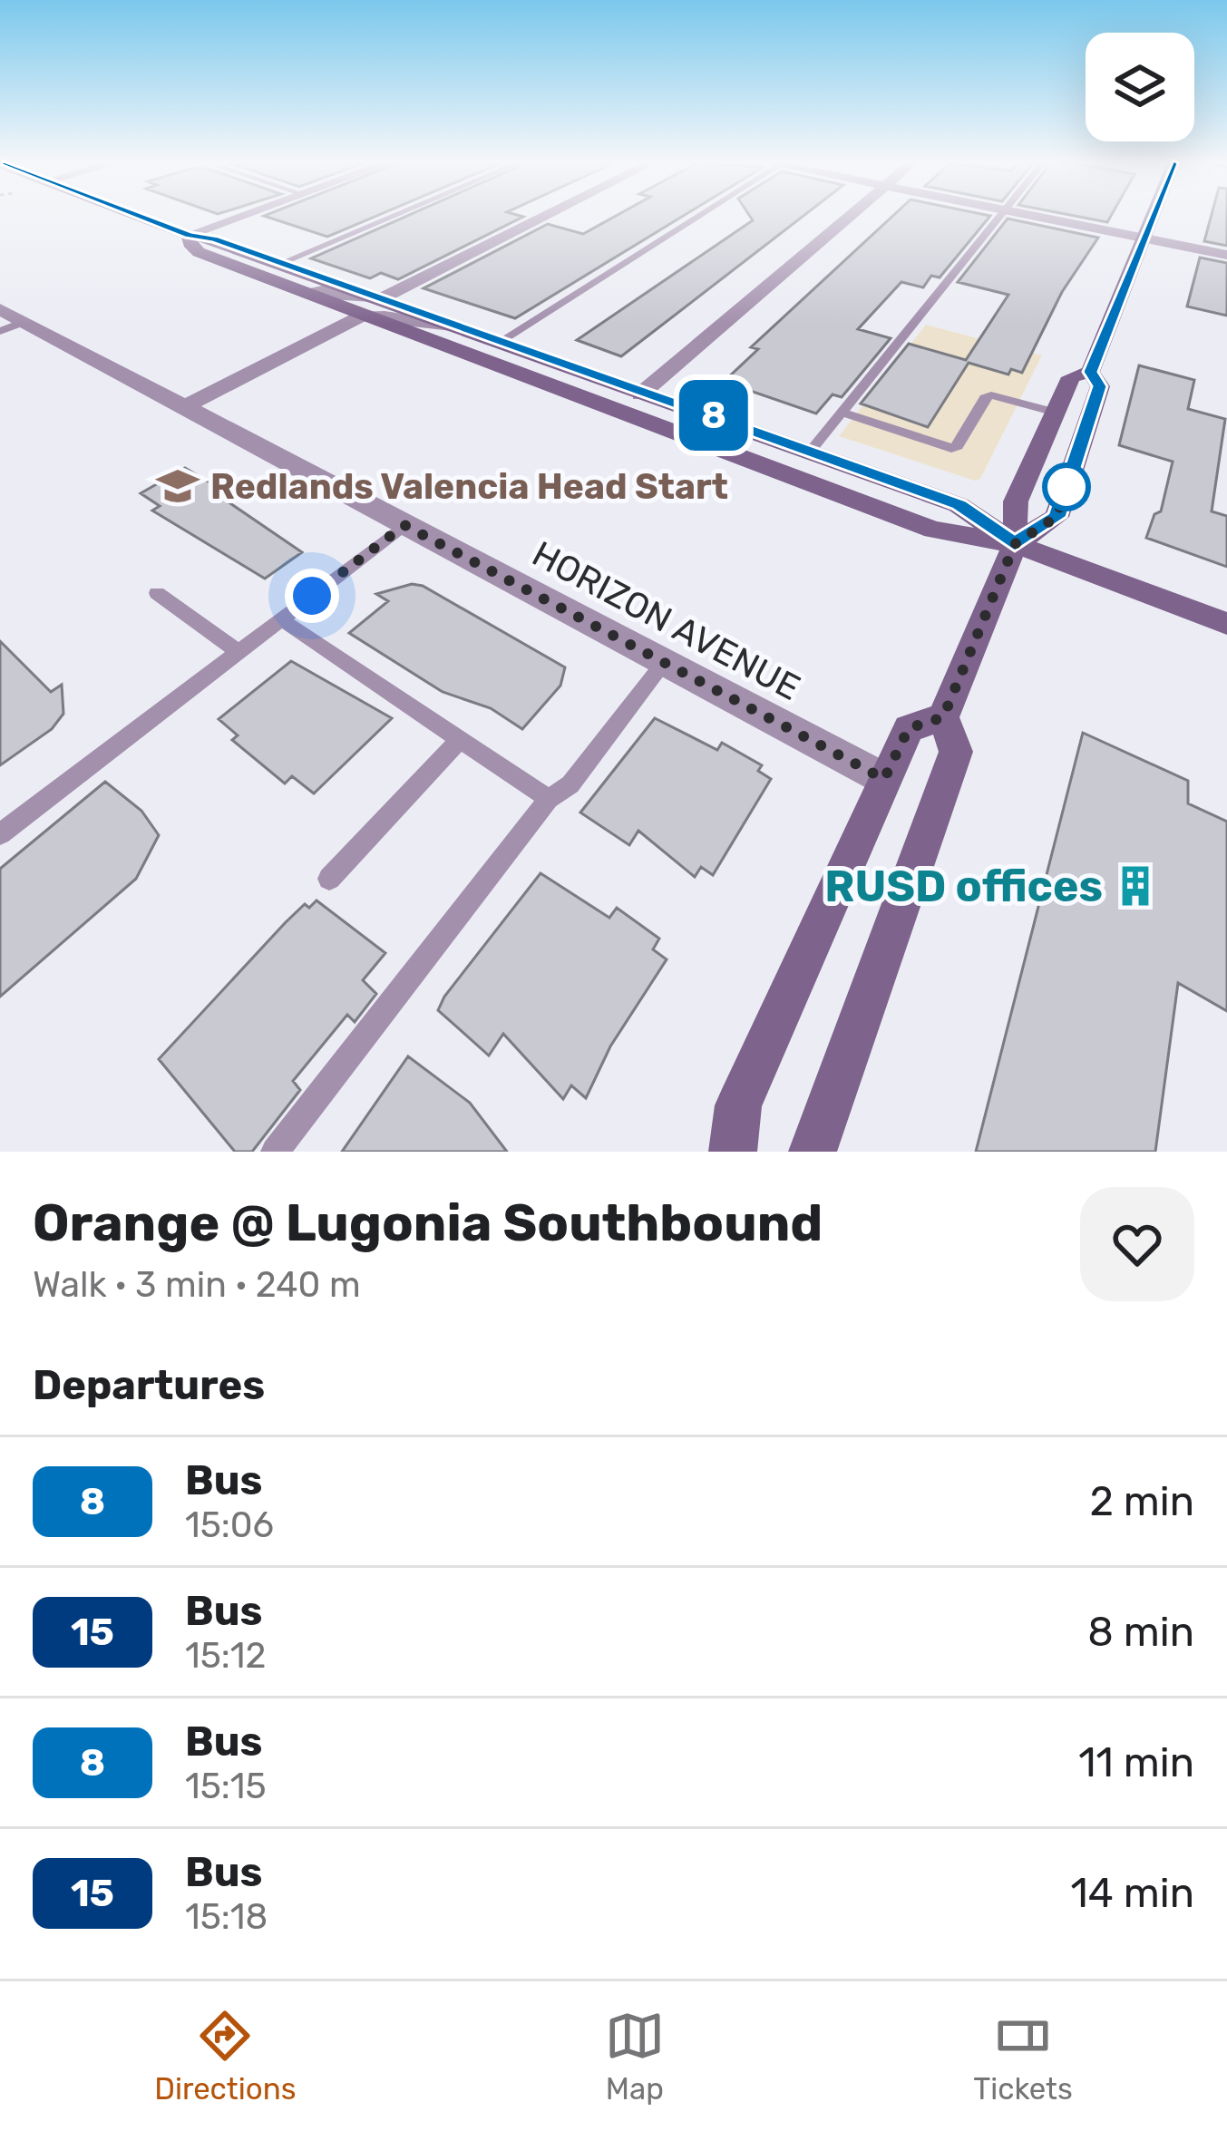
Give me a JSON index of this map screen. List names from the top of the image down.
{
  "streets": {
    "street": ["HORIZON AVENUE"]
  },
  "places": {
    "school or university": ["Redlands Valencia Head Start"],
    "building": ["RUSD offices"]
  },
  "lines": ["bus line 8"],
  "page": {
    "on_map": "8",
    "heading": [
      ["Orange @ Lugonia Southbound", "Walk · 3 min · 240 m"],
      "Departures"
    ],
    "list": [
      {
        "mark": "8",
        "name": "Bus",
        "note": "15:06",
        "value": "2 min"
      },
      {
        "mark": "15",
        "name": "Bus",
        "note": "15:12",
        "value": "8 min"
      },
      {
        "mark": "8",
        "name": "Bus",
        "note": "15:15",
        "value": "11 min"
      },
      {
        "mark": "15",
        "name": "Bus",
        "note": "15:18",
        "value": "14 min"
      }
    ],
    "tabs": ["Directions", "Map", "Tickets"]
  }
}
